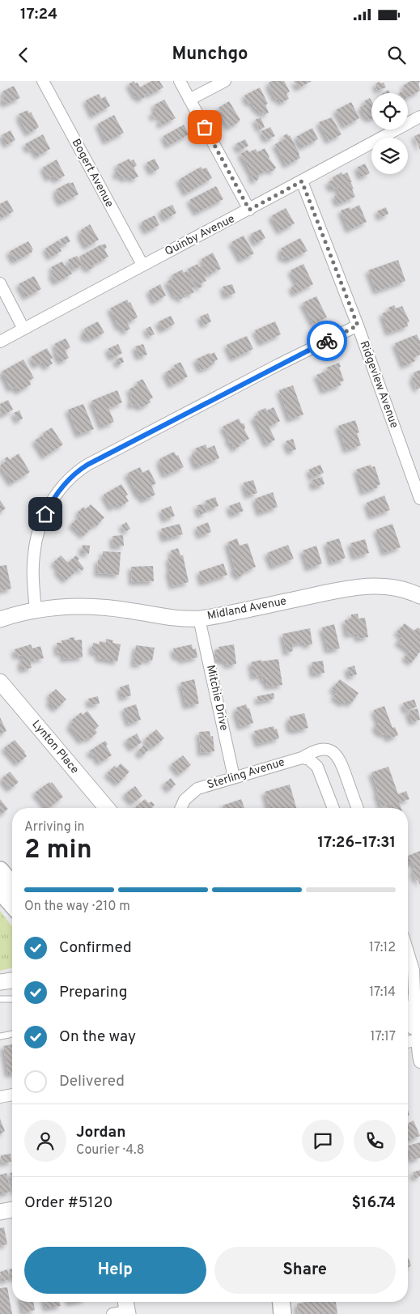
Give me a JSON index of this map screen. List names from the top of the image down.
{
  "streets": {
    "street": [
      "Bogert Avenue",
      "Quinby Avenue",
      "Ridgeview Avenue",
      "Midland Avenue",
      "Mitchie Drive",
      "Lynton Place",
      "Sterling Avenue"
    ]
  },
  "crossings": [
    ["Bogert Avenue", "Quinby Avenue"],
    ["Quinby Avenue", "Ridgeview Avenue"],
    ["Midland Avenue", "Mitchie Drive"],
    ["Mitchie Drive", "Sterling Avenue"]
  ],
  "page": {
    "status": "17:24",
    "header": "Munchgo",
    "heading": ["2 min", "Arriving in", "17:26–17:31"],
    "panel": [
      "Jordan",
      "Courier · 4.8",
      "Order #5120",
      "$16.74"
    ],
    "bar": "On the way · 210 m",
    "list": [
      ["Confirmed", "17:12"],
      ["Preparing", "17:14"],
      ["On the way", "17:17"],
      "Delivered"
    ],
    "buttons": ["Help", "Share"]
  }
}
